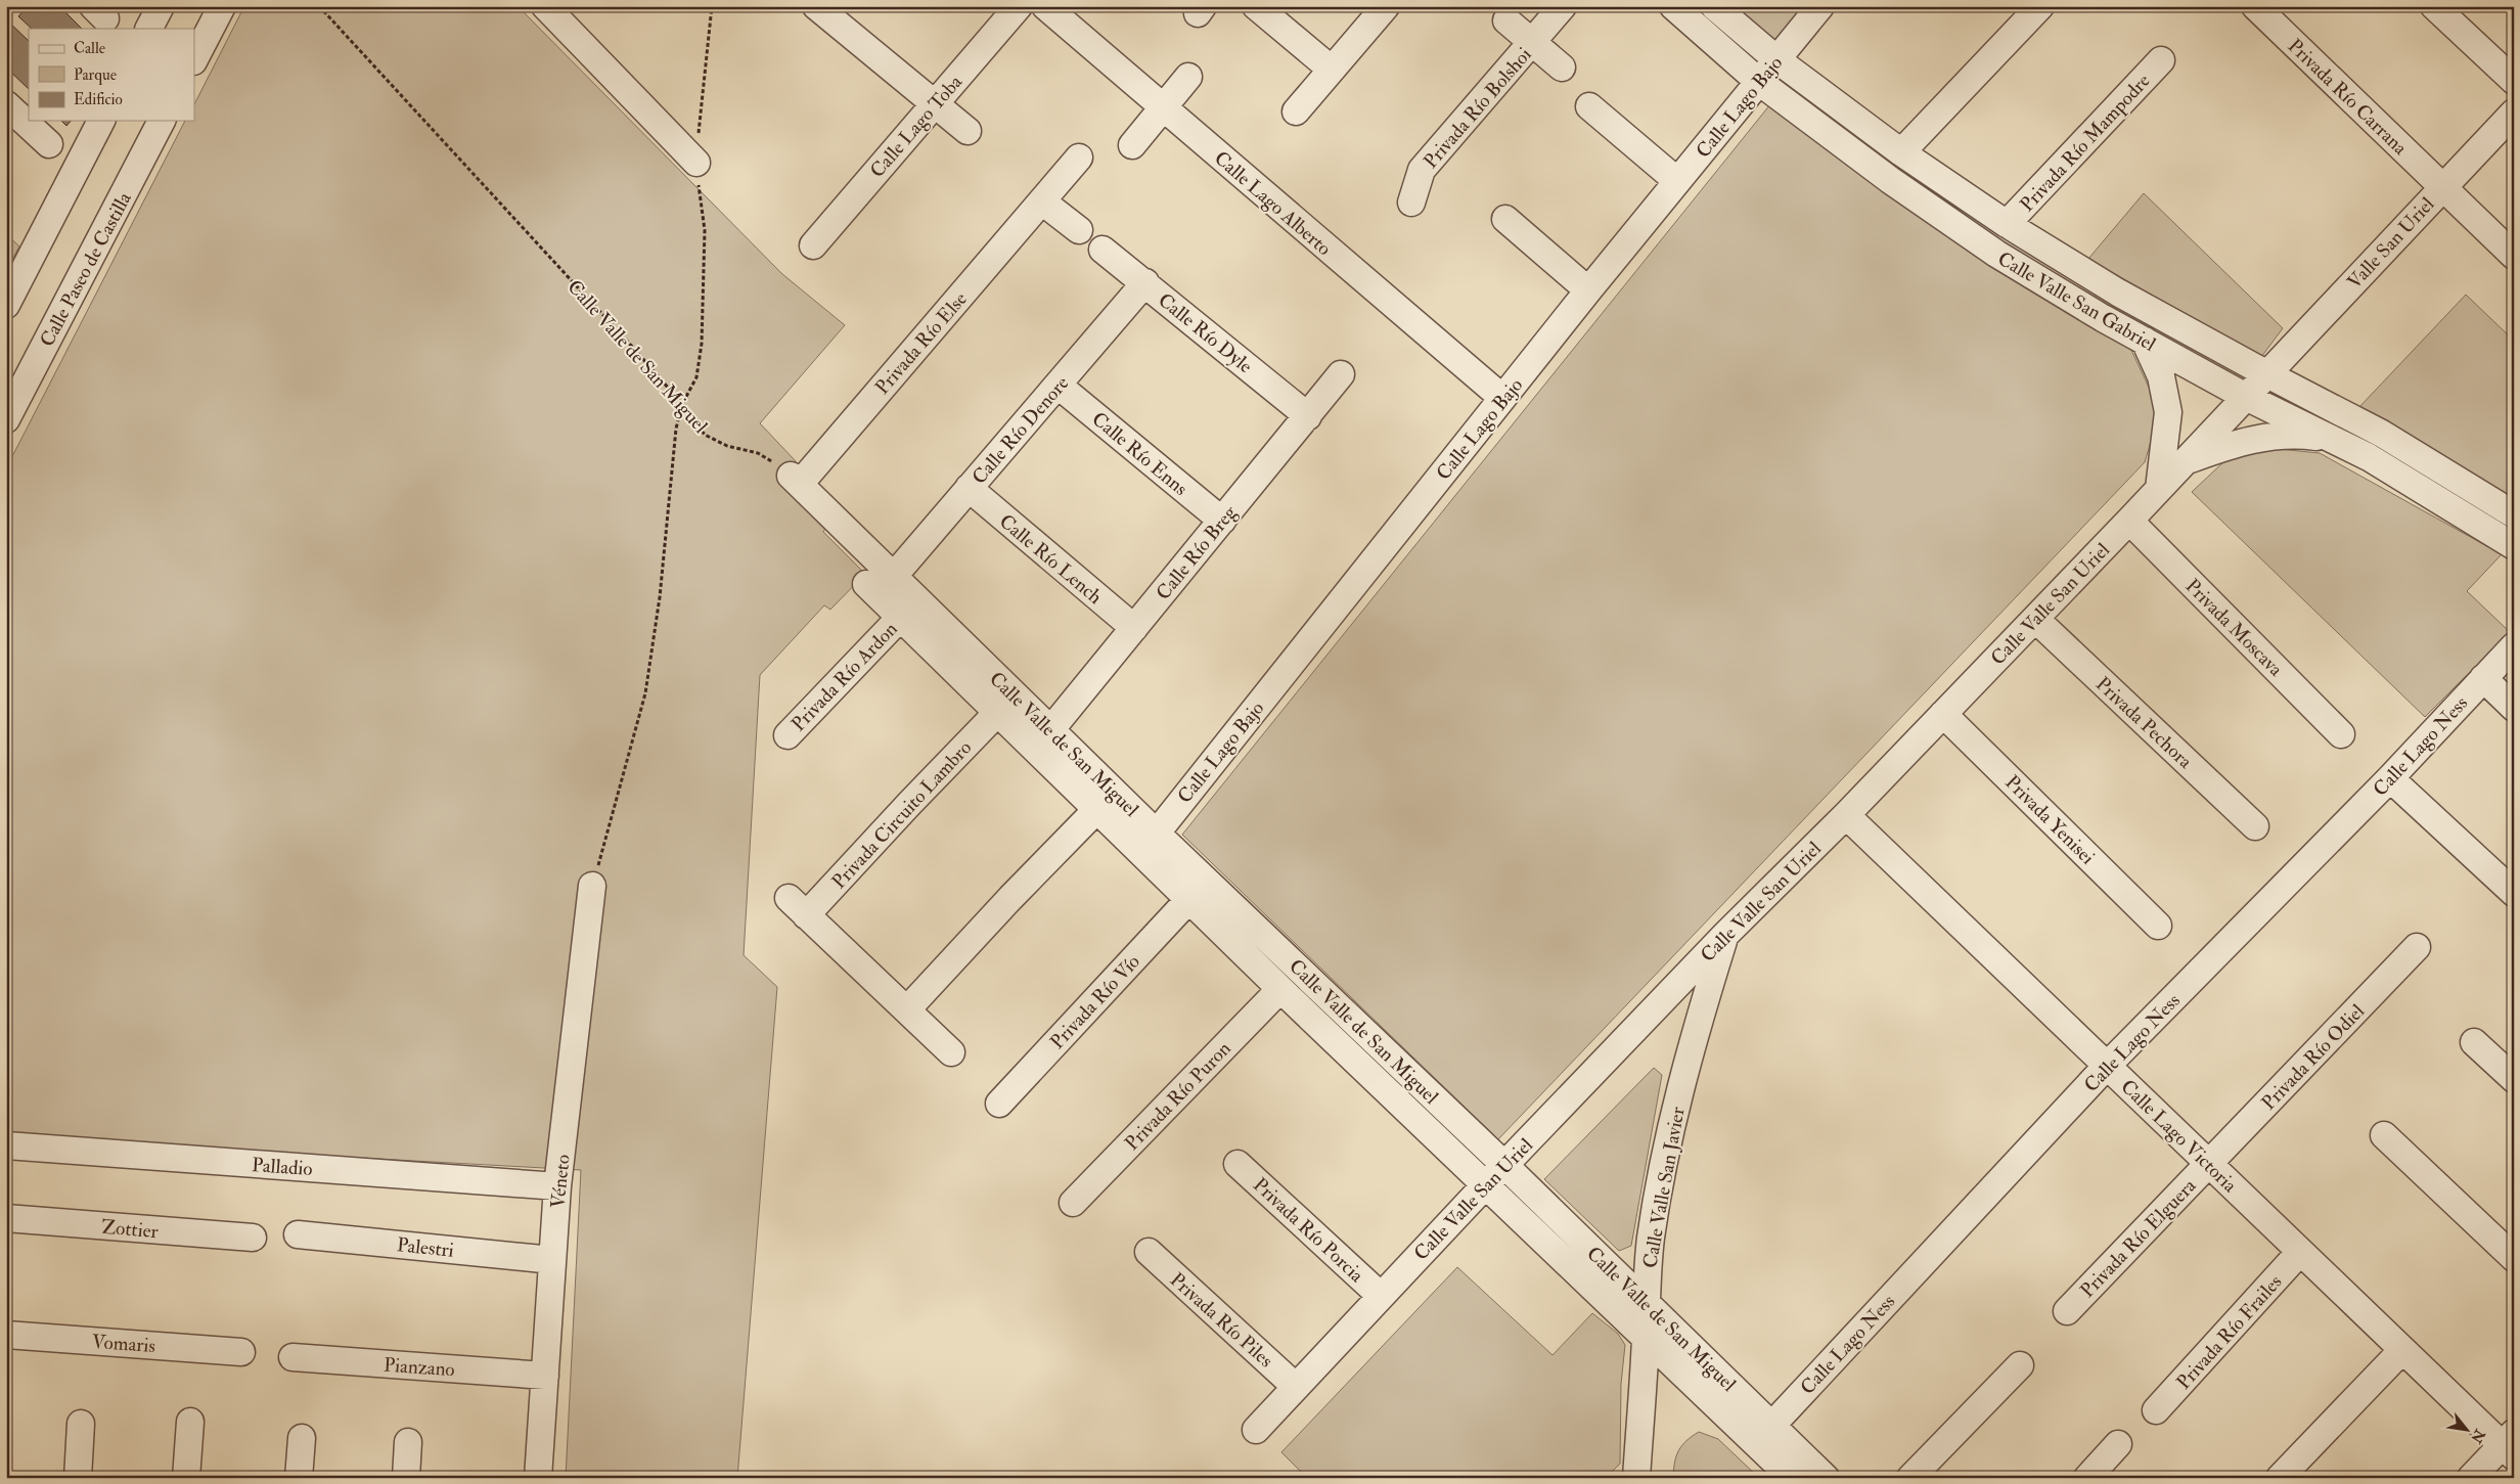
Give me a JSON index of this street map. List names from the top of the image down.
{
  "streets": {
    "street": [
      "Privada Río Carrana",
      "Calle Lago Bajo",
      "Privada Río Bolshoi",
      "Calle Lago Toba",
      "Privada Río Mampodre",
      "Calle Lago Alberto",
      "Valle San Uriel",
      "Calle Paseo de Castilla",
      "Calle Valle San Gabriel",
      "Calle Río Dyle",
      "Privada Río Else",
      "Calle Valle de San Miguel",
      "Calle Río Denore",
      "Calle Río Enns",
      "Calle Río Breg",
      "Calle Río Lench",
      "Calle Valle San Uriel",
      "Privada Moscava",
      "Privada Río Ardon",
      "Privada Pechora",
      "Calle Lago Ness",
      "Privada Circuito Lambro",
      "Privada Yenisei",
      "Privada Río Vío",
      "Privada Río Odiel",
      "Privada Río Puron",
      "Calle Lago Victoria",
      "Palladio",
      "Véneto",
      "Calle Valle San Javier",
      "Zottier",
      "Privada Río Porcia",
      "Privada Río Elguera",
      "Palestri",
      "Privada Río Piles",
      "Privada Río Frailes",
      "Vomaris",
      "Pianzano"
    ]
  },
  "crossings": [
    ["Privada Río Carrana", "Valle San Uriel"],
    ["Calle Lago Bajo", "Calle Lago Alberto"],
    ["Calle Lago Bajo", "Calle Valle San Gabriel"],
    ["Calle Lago Bajo", "Calle Valle de San Miguel"],
    ["Privada Río Mampodre", "Calle Valle San Gabriel"],
    ["Valle San Uriel", "Calle Valle San Gabriel"],
    ["Valle San Uriel", "Calle Valle San Uriel"],
    ["Calle Valle San Gabriel", "Calle Valle San Uriel"],
    ["Calle Río Dyle", "Calle Río Denore"],
    ["Calle Río Dyle", "Calle Río Breg"],
    ["Privada Río Else", "Calle Valle de San Miguel"],
    ["Calle Valle de San Miguel", "Calle Río Denore"],
    ["Calle Valle de San Miguel", "Calle Río Breg"],
    ["Calle Valle de San Miguel", "Calle Valle San Uriel"],
    ["Calle Valle de San Miguel", "Privada Río Ardon"],
    ["Calle Valle de San Miguel", "Calle Lago Ness"],
    ["Calle Valle de San Miguel", "Privada Circuito Lambro"],
    ["Calle Valle de San Miguel", "Privada Río Vío"],
    ["Calle Valle de San Miguel", "Privada Río Puron"],
    ["Calle Valle de San Miguel", "Calle Valle San Javier"],
    ["Calle Río Denore", "Calle Río Enns"],
    ["Calle Río Denore", "Calle Río Lench"],
    ["Calle Río Enns", "Calle Río Breg"],
    ["Calle Río Breg", "Calle Río Lench"],
    ["Calle Valle San Uriel", "Privada Moscava"],
    ["Calle Valle San Uriel", "Privada Pechora"],
    ["Calle Valle San Uriel", "Privada Yenisei"],
    ["Calle Valle San Uriel", "Calle Lago Victoria"],
    ["Calle Valle San Uriel", "Calle Valle San Javier"],
    ["Calle Valle San Uriel", "Privada Río Porcia"],
    ["Calle Valle San Uriel", "Privada Río Piles"],
    ["Calle Lago Ness", "Calle Lago Victoria"],
    ["Privada Río Odiel", "Calle Lago Victoria"],
    ["Privada Río Odiel", "Privada Río Elguera"],
    ["Calle Lago Victoria", "Privada Río Elguera"],
    ["Calle Lago Victoria", "Privada Río Frailes"],
    ["Palladio", "Véneto"],
    ["Véneto", "Palestri"],
    ["Véneto", "Pianzano"]
  ],
  "legend": ["Calle", "Parque", "Edificio"],
  "north": "bottom right"
}
